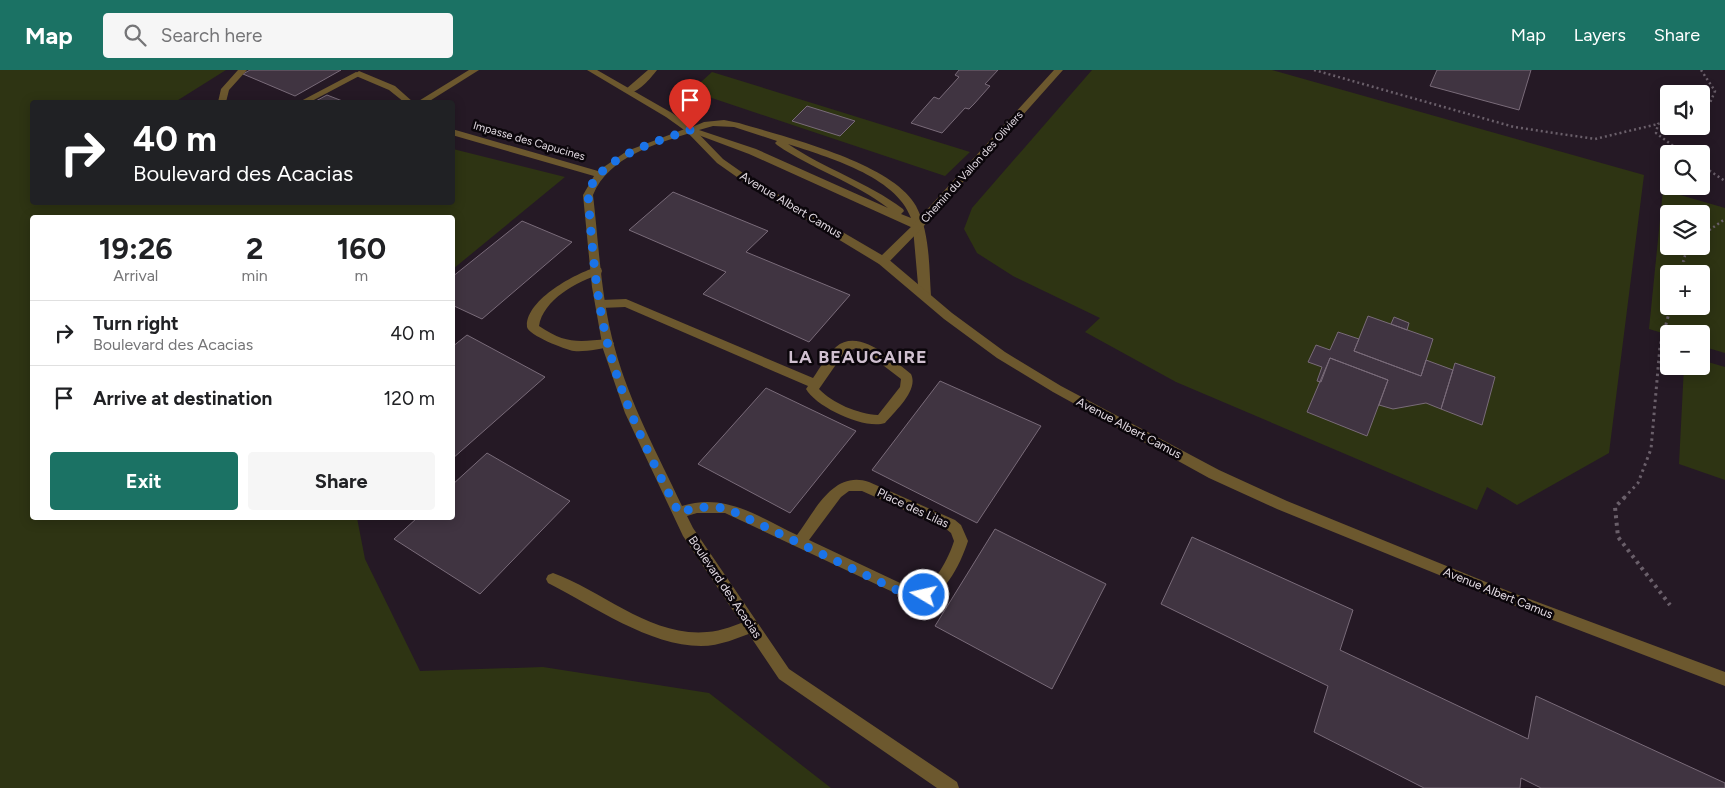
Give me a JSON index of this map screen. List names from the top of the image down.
{
  "streets": {
    "street": [
      "Impasse des Capucines",
      "Chemin du Vallon des Oliviers",
      "Avenue Albert Camus",
      "Place des Lilas",
      "Boulevard des Acacias"
    ]
  },
  "crossings": [
    ["Impasse des Capucines", "Boulevard des Acacias"],
    ["Chemin du Vallon des Oliviers", "Avenue Albert Camus"],
    ["Chemin du Vallon des Oliviers", "Boulevard des Acacias"],
    ["Avenue Albert Camus", "Boulevard des Acacias"],
    ["Place des Lilas", "Boulevard des Acacias"]
  ],
  "districts": ["LA BEAUCAIRE"],
  "page": {
    "header": "Map",
    "search": "Search here",
    "nav": ["Map", "Layers", "Share"],
    "map_buttons": ["+", "−"],
    "turn": ["40 m", "Boulevard des Acacias"],
    "eta": [
      "19:26",
      "Arrival",
      "2",
      "min",
      "160",
      "m"
    ],
    "list": [
      {
        "name": "Turn right",
        "note": "Boulevard des Acacias",
        "value": "40 m"
      },
      {
        "name": "Arrive at destination",
        "value": "120 m"
      }
    ],
    "buttons": ["Exit", "Share"]
  }
}
